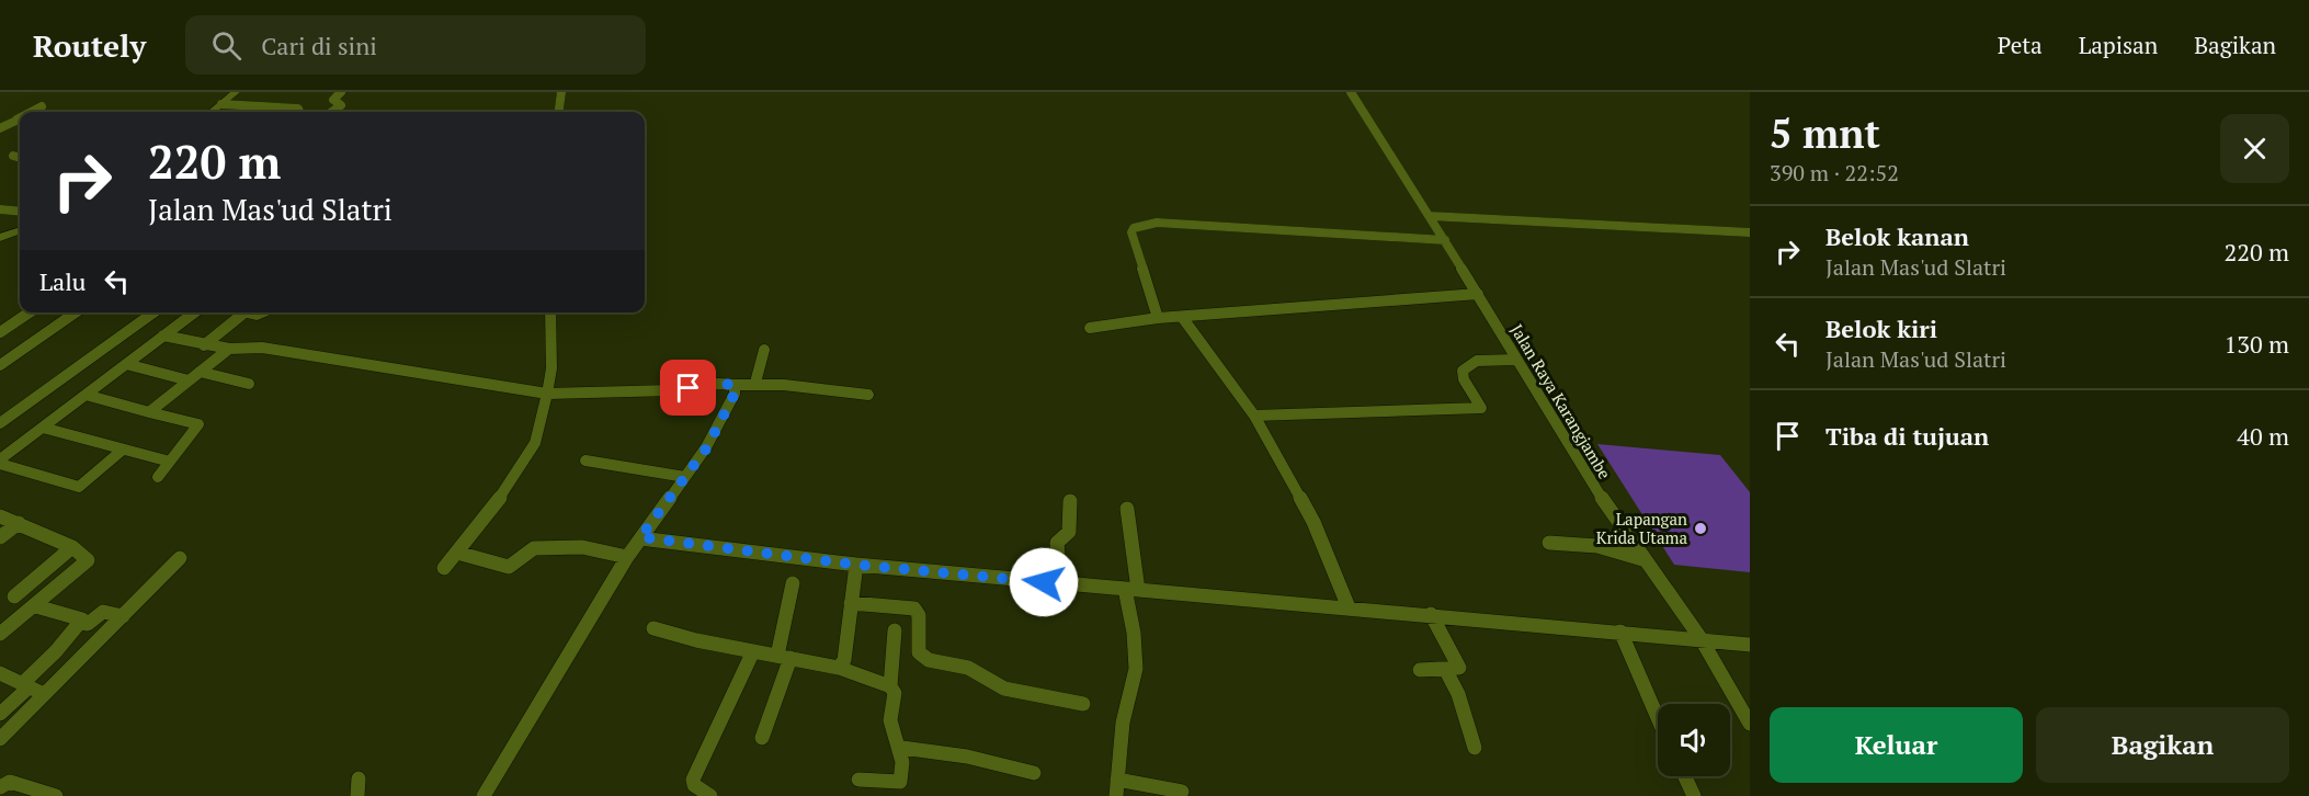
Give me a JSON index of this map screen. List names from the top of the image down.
{
  "streets": {
    "street": ["Jalan Raya Karangjambe"]
  },
  "places": ["Lapangan Krida Utama"],
  "page": {
    "header": "Routely",
    "search": "Cari di sini",
    "nav": ["Peta", "Lapisan", "Bagikan"],
    "heading": ["5 mnt", "390 m · 22:52"],
    "turn": ["220 m", "Jalan Mas'ud Slatri"],
    "list": [
      {
        "name": "Belok kanan",
        "note": "Jalan Mas'ud Slatri",
        "value": "220 m"
      },
      {
        "name": "Belok kiri",
        "note": "Jalan Mas'ud Slatri",
        "value": "130 m"
      },
      {
        "name": "Tiba di tujuan",
        "value": "40 m"
      }
    ],
    "then": "Lalu",
    "buttons": ["Keluar", "Bagikan"]
  }
}
